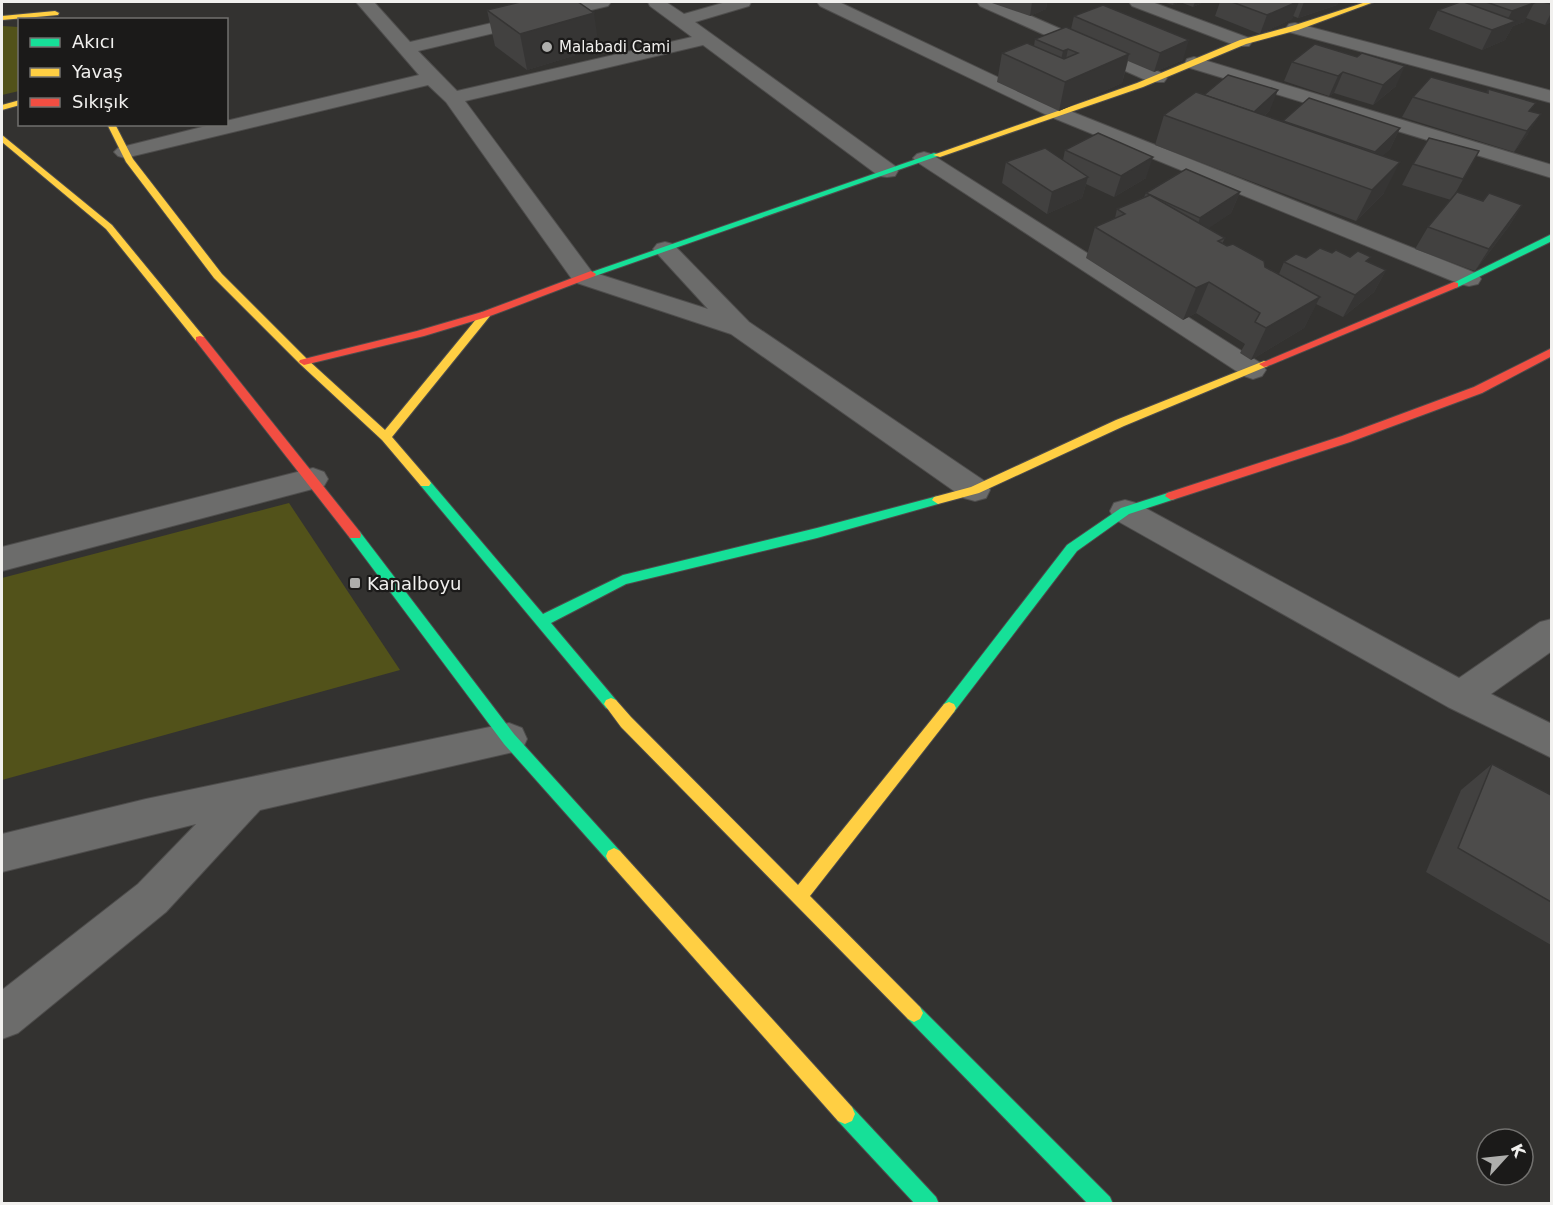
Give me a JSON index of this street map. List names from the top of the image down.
{
  "places": {
    "other": ["Malabadi Cami"],
    "transit": ["Kanalboyu"]
  },
  "legend": ["Akıcı", "Yavaş", "Sıkışık"],
  "north": "top right"
}
